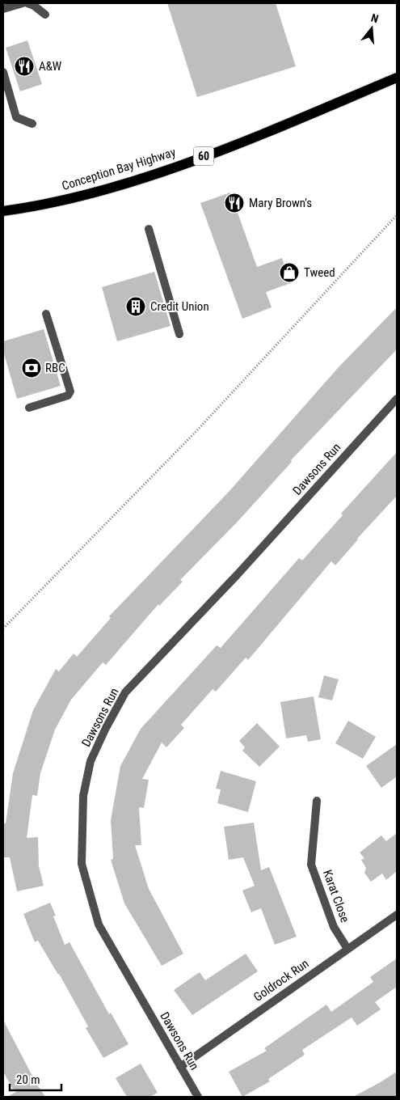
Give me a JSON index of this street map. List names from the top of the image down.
{
  "streets": {
    "main road": ["60", "Conception Bay Highway"],
    "street": ["Dawsons Run", "Karat Close", "Goldrock Run"]
  },
  "crossings": [
    ["Dawsons Run", "Goldrock Run"],
    ["Karat Close", "Goldrock Run"]
  ],
  "places": {
    "restaurant": ["A&W", "Mary Brown's"],
    "shop": ["Tweed"],
    "building": ["Credit Union"],
    "bank": ["RBC"]
  },
  "scale_bar": "20 m",
  "north": "top"
}
